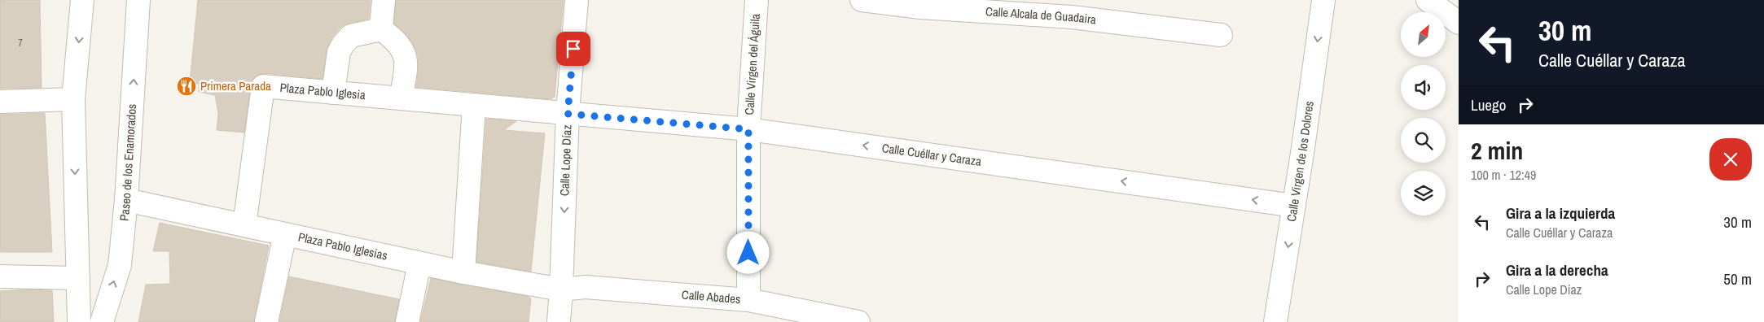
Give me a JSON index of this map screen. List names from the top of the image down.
{
  "streets": {
    "street": [
      "Calle Alcala de Guadaira",
      "Calle Virgen del Águila",
      "Plaza Pablo Iglesia",
      "Calle Cuéllar y Caraza",
      "Calle Lope Díaz",
      "Calle Virgen de los Dolores",
      "Paseo de los Enamorados",
      "Plaza Pablo Iglesias",
      "Calle Abades"
    ]
  },
  "crossings": [
    ["Calle Virgen del Águila", "Calle Cuéllar y Caraza"],
    ["Calle Virgen del Águila", "Calle Abades"],
    ["Plaza Pablo Iglesia", "Calle Cuéllar y Caraza"],
    ["Plaza Pablo Iglesia", "Calle Lope Díaz"],
    ["Plaza Pablo Iglesia", "Plaza Pablo Iglesias"],
    ["Calle Cuéllar y Caraza", "Calle Lope Díaz"],
    ["Calle Cuéllar y Caraza", "Calle Virgen de los Dolores"],
    ["Calle Lope Díaz", "Plaza Pablo Iglesias"],
    ["Calle Lope Díaz", "Calle Abades"],
    ["Paseo de los Enamorados", "Plaza Pablo Iglesias"],
    ["Plaza Pablo Iglesias", "Calle Abades"]
  ],
  "one_way": ["Calle Cuéllar y Caraza", "Calle Virgen de los Dolores"],
  "places": {
    "restaurant": ["Primera Parada"]
  },
  "house_numbers": ["7"],
  "north": "top right",
  "page": {
    "turn": ["30 m", "Calle Cuéllar y Caraza"],
    "then": "Luego",
    "heading": ["2 min", "100 m · 12:49"],
    "list": [
      {
        "name": "Gira a la izquierda",
        "note": "Calle Cuéllar y Caraza",
        "value": "30 m"
      },
      {
        "name": "Gira a la derecha",
        "note": "Calle Lope Díaz",
        "value": "50 m"
      }
    ]
  }
}
